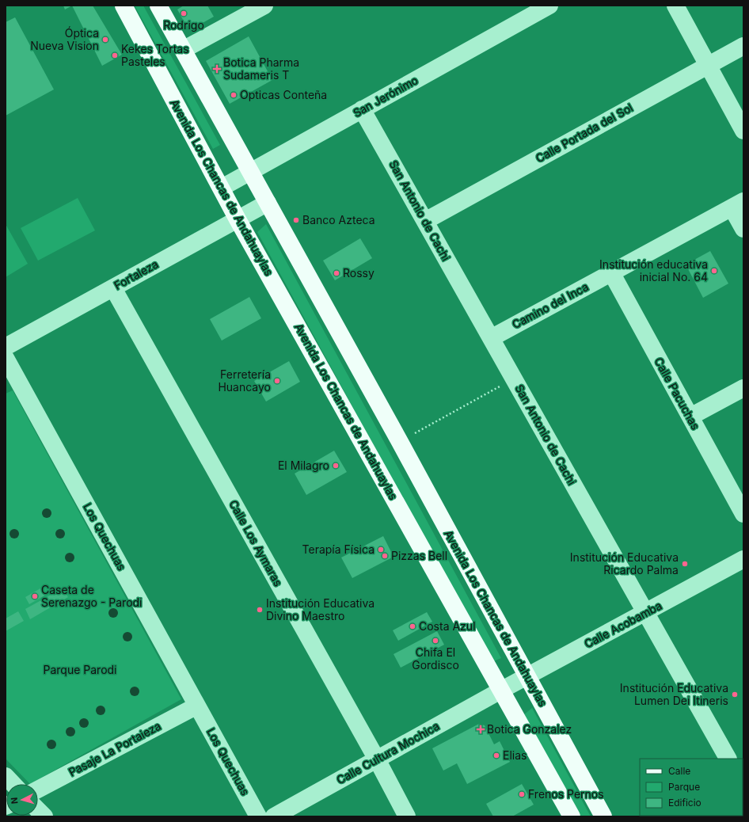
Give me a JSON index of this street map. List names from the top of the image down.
{
  "streets": {
    "main road": ["Avenida Los Chancas de Andahuaylas"],
    "street": [
      "San Jerónimo",
      "Calle Portada del Sol",
      "San Antonio de Cachi",
      "Fortaleza",
      "Camino del Inca",
      "Calle Pacuchas",
      "Los Quechuas",
      "Calle Los Aymaras",
      "Calle Acobamba",
      "Pasaje La Portaieza",
      "Calle Cultura Mochica"
    ]
  },
  "crossings": [
    ["San Jerónimo", "Avenida Los Chancas de Andahuaylas"],
    ["San Jerónimo", "San Antonio de Cachi"],
    ["Calle Portada del Sol", "San Antonio de Cachi"],
    ["Avenida Los Chancas de Andahuaylas", "Fortaleza"],
    ["Avenida Los Chancas de Andahuaylas", "Calle Acobamba"],
    ["Avenida Los Chancas de Andahuaylas", "Calle Cultura Mochica"],
    ["San Antonio de Cachi", "Camino del Inca"],
    ["San Antonio de Cachi", "Calle Acobamba"],
    ["Fortaleza", "Calle Los Aymaras"],
    ["Camino del Inca", "Calle Pacuchas"],
    ["Los Quechuas", "Pasaje La Portaieza"],
    ["Calle Los Aymaras", "Calle Cultura Mochica"],
    ["Calle Acobamba", "Calle Cultura Mochica"]
  ],
  "parks": ["Parque Parodi"],
  "places": {
    "other": [
      "Rodrigo",
      "Óptica Nueva Vision",
      "Kekes Tortas Pasteles",
      "Opticas Conteña",
      "Banco Azteca",
      "Institución educativa inicial No. 64",
      "Rossy",
      "Ferretería Huancayo",
      "El Milagro",
      "Terapía Física",
      "Pizzas Bell",
      "Institución Educativa Ricardo Palma",
      "Caseta de Serenazgo - Parodi",
      "Institución Educativa Divino Maestro",
      "Costa Azul",
      "Chifa El Gordisco",
      "Institución Educativa Lumen Dei Itineris",
      "Elias",
      "Frenos Pernos"
    ],
    "health": ["Botica Pharma Sudameris T", "Botica Gonzalez"]
  },
  "legend": ["Calle", "Parque", "Edificio"],
  "north": "left"
}
